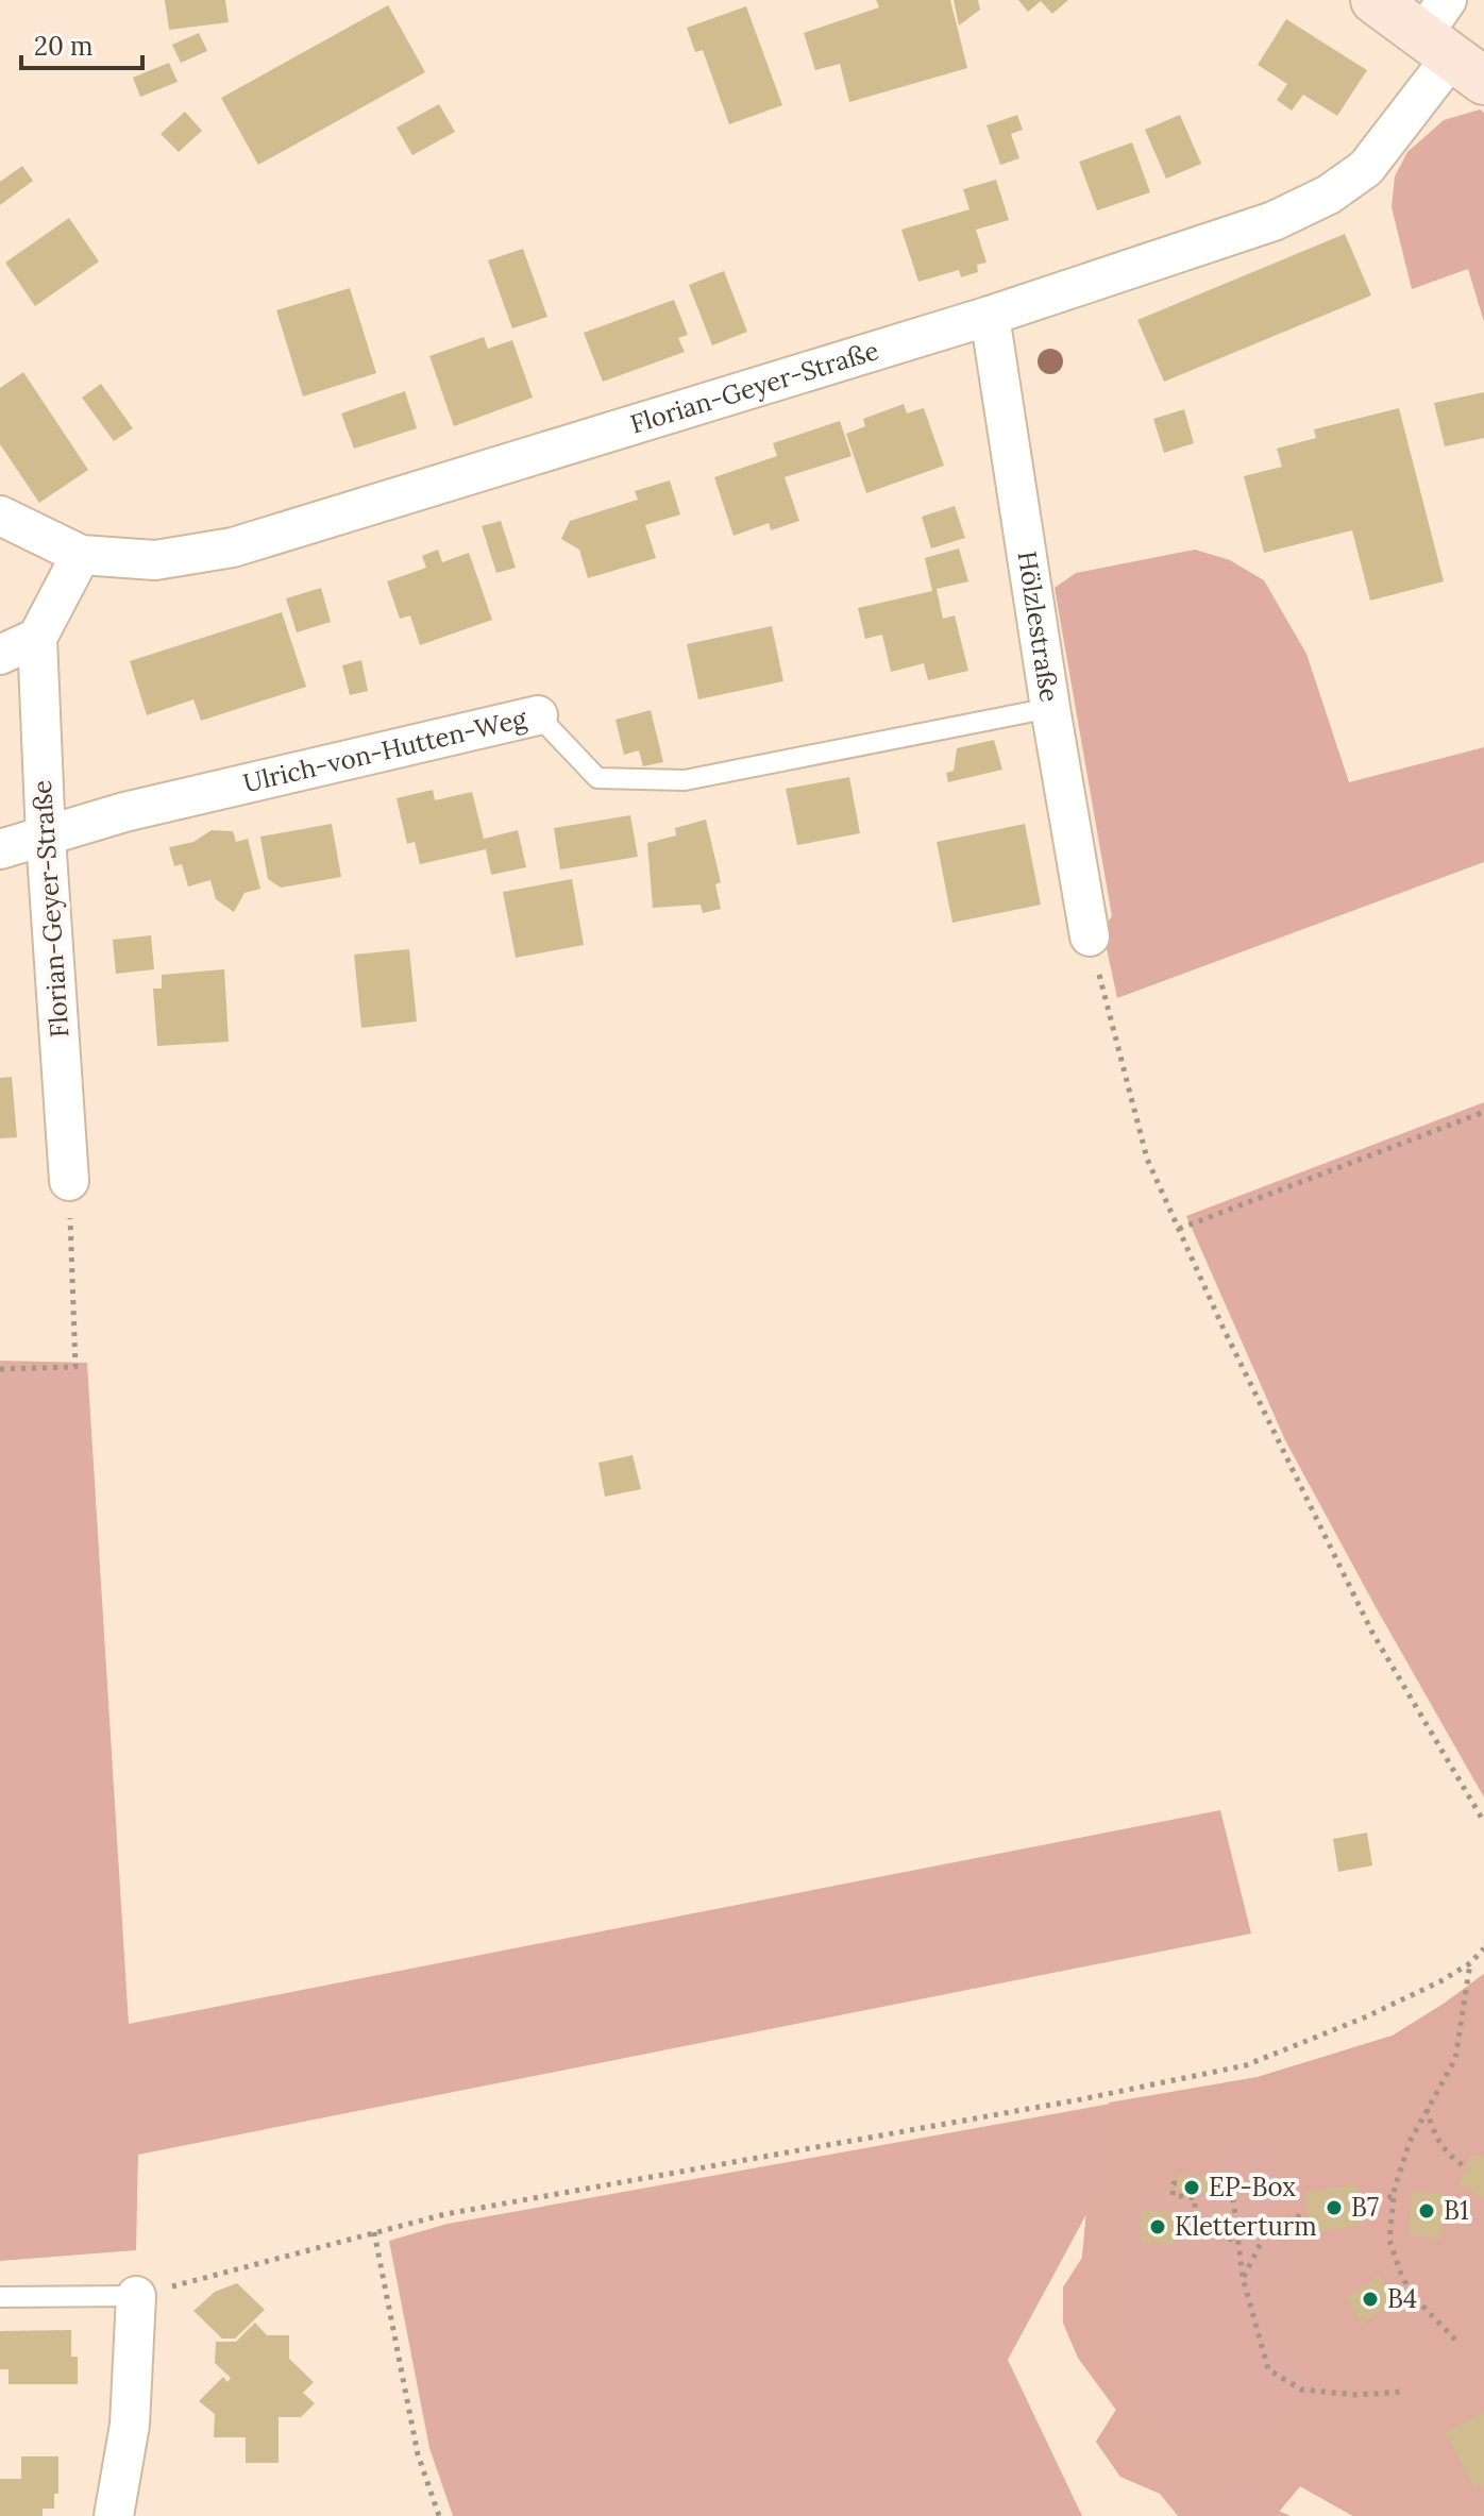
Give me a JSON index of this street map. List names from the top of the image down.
{
  "streets": {
    "street": ["Florian-Geyer-Straße", "Hölzlestraße", "Ulrich-von-Hutten-Weg"]
  },
  "crossings": [
    ["Florian-Geyer-Straße", "Hölzlestraße"],
    ["Florian-Geyer-Straße", "Ulrich-von-Hutten-Weg"],
    ["Hölzlestraße", "Ulrich-von-Hutten-Weg"]
  ],
  "places": [
    "EP-Box",
    "B7",
    "B1",
    "Kletterturm",
    "B4"
  ],
  "scale_bar": "20 m"
}
